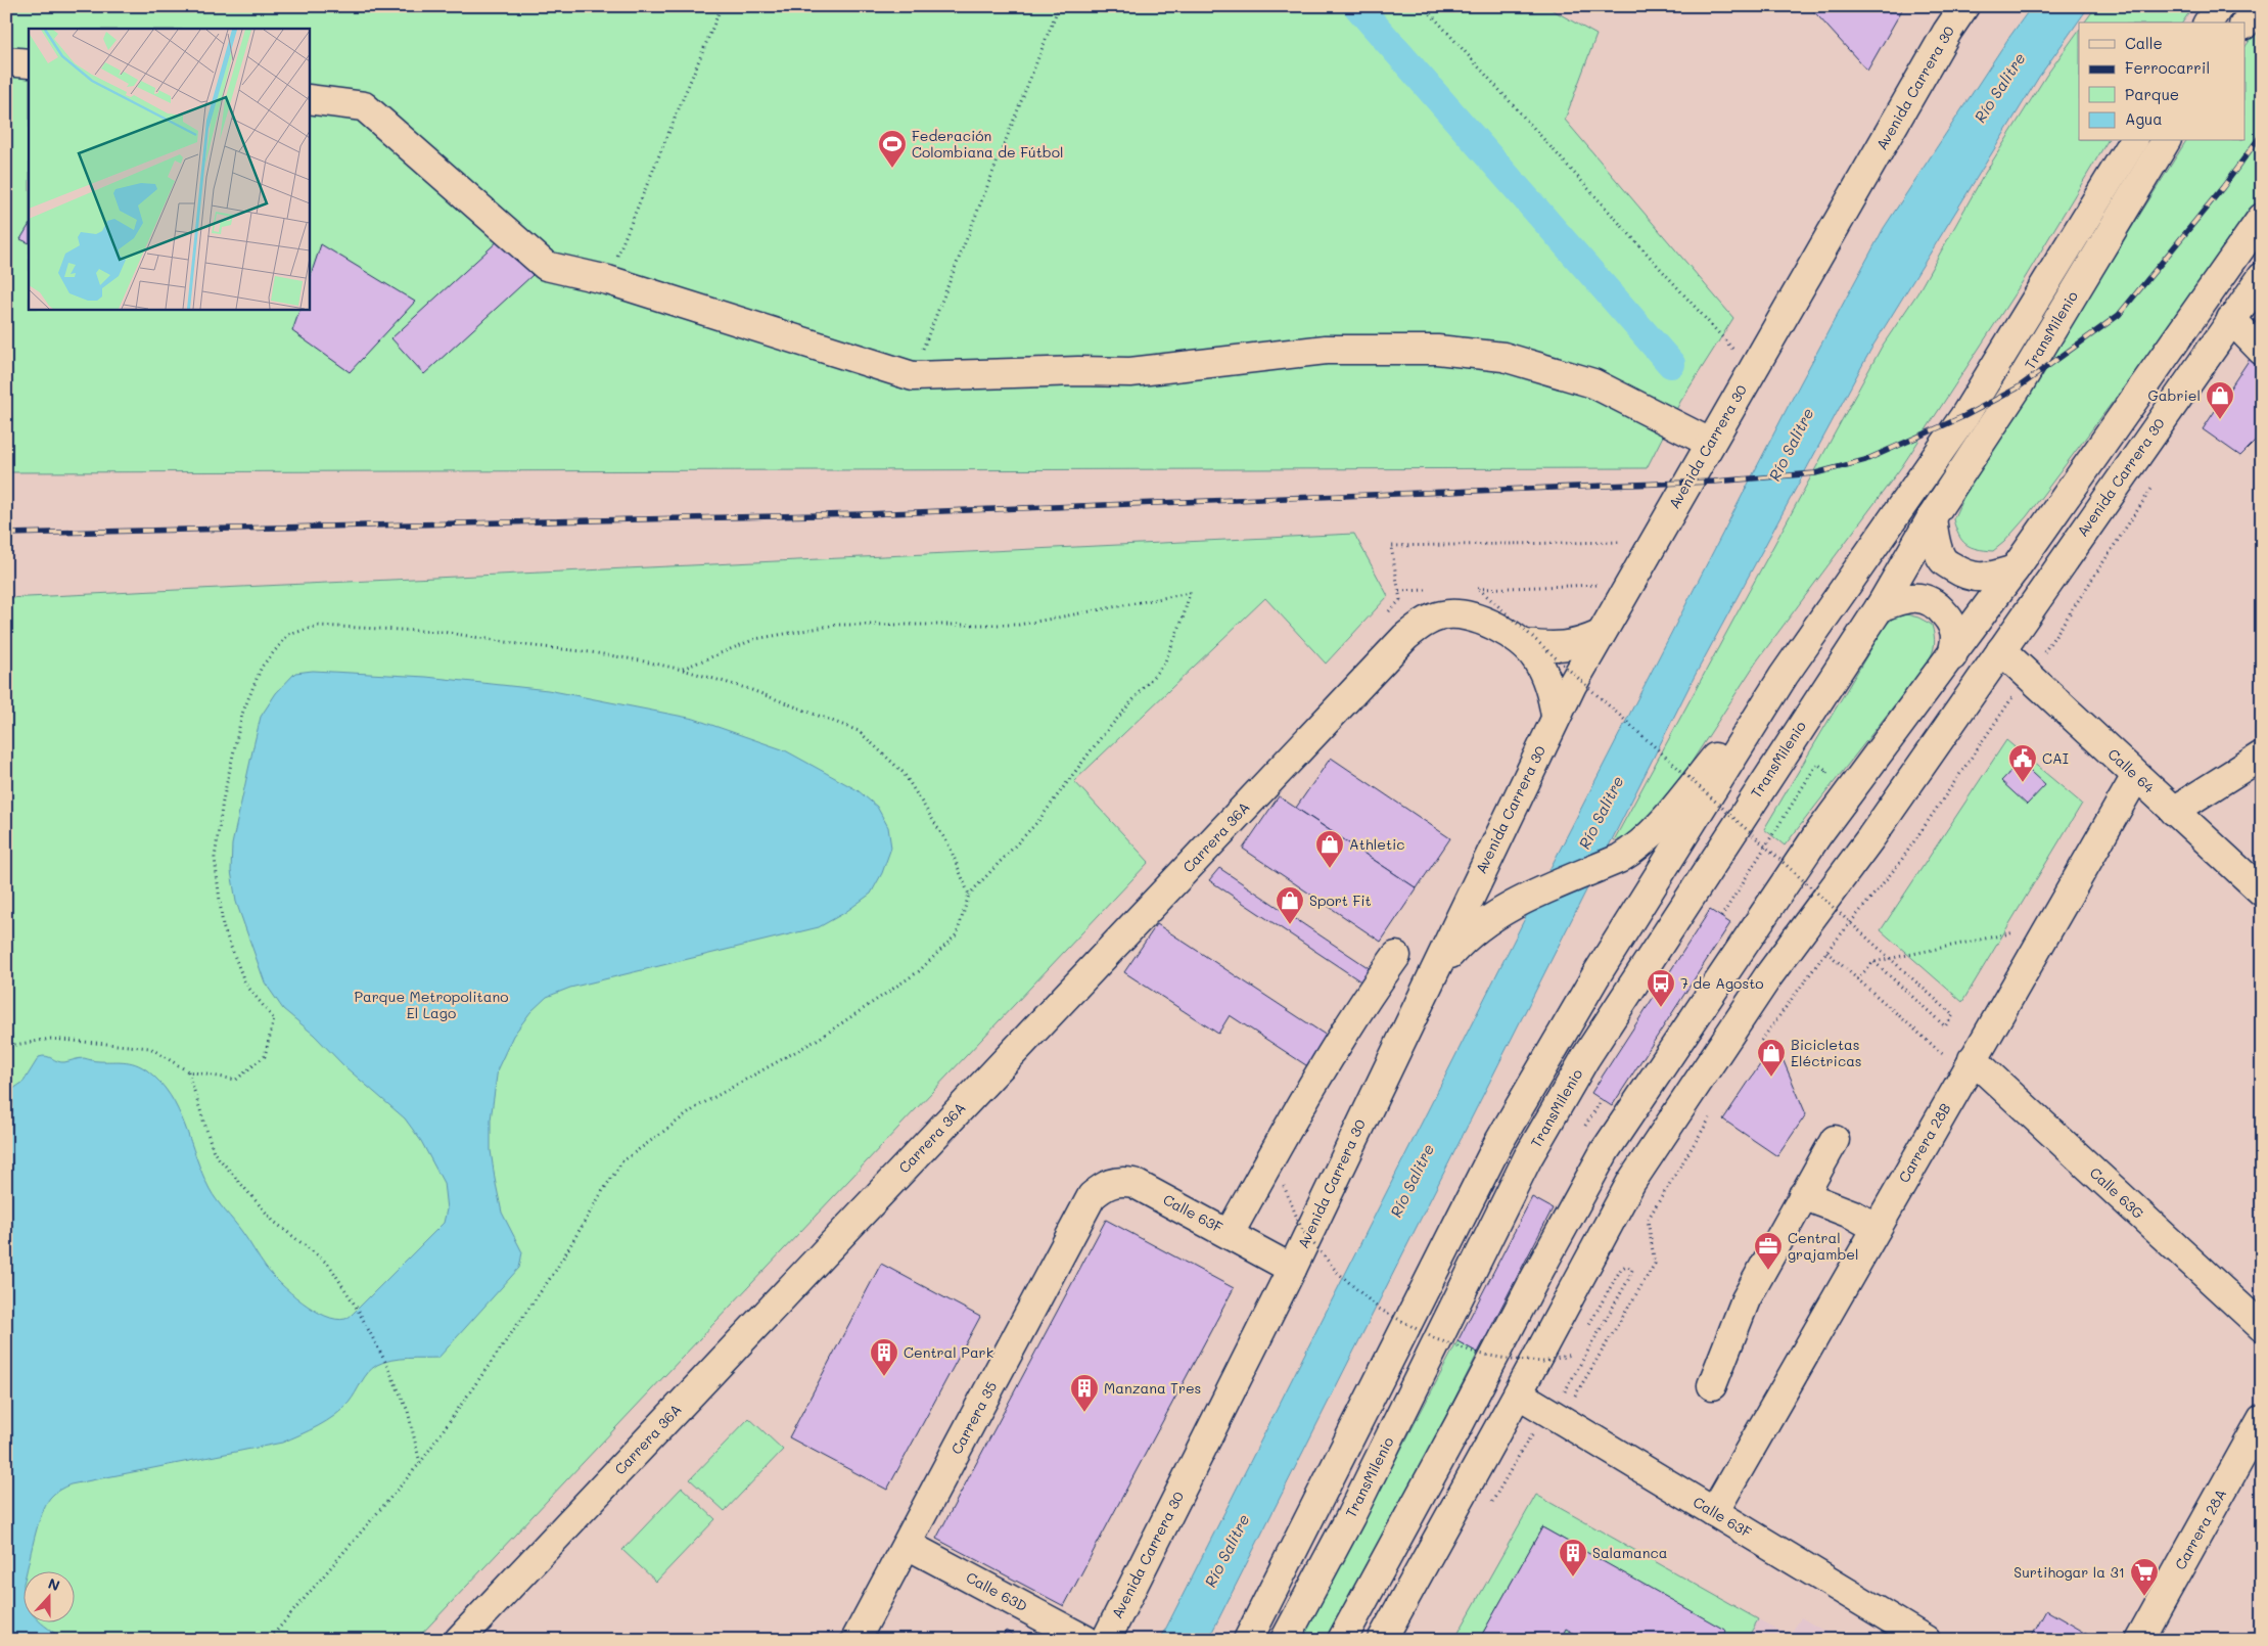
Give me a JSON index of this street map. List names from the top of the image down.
{
  "streets": {
    "main road": [
      "Avenida Carrera 30",
      "TransMilenio",
      "Calle 64",
      "Carrera 36A",
      "Carrera 28B",
      "Calle 63G",
      "Calle 63F",
      "Carrera 35",
      "Carrera 28A",
      "Calle 63D"
    ]
  },
  "crossings": [
    ["Avenida Carrera 30", "Calle 64"],
    ["Avenida Carrera 30", "Calle 63F"],
    ["Calle 64", "Carrera 28B"],
    ["Carrera 28B", "Calle 63G"],
    ["Carrera 28B", "Calle 63F"],
    ["Calle 63F", "Carrera 35"],
    ["Carrera 35", "Calle 63D"]
  ],
  "water": ["Río Salitre"],
  "parks": ["Parque Metropolitano El Lago"],
  "places": {
    "sports": ["Federación Colombiana de Fútbol"],
    "shop": [
      "Gabriel",
      "Athletic",
      "Sport Fit",
      "Bicicletas Eléctricas"
    ],
    "public building": ["CAI"],
    "bus stop": ["7 de Agosto"],
    "office": ["Central grajambel"],
    "building": ["Central Park", "Manzana Tres", "Salamanca"],
    "supermarket": ["Surtihogar la 31"]
  },
  "legend": [
    "Calle",
    "Ferrocarril",
    "Parque",
    "Agua"
  ],
  "north": "top"
}
